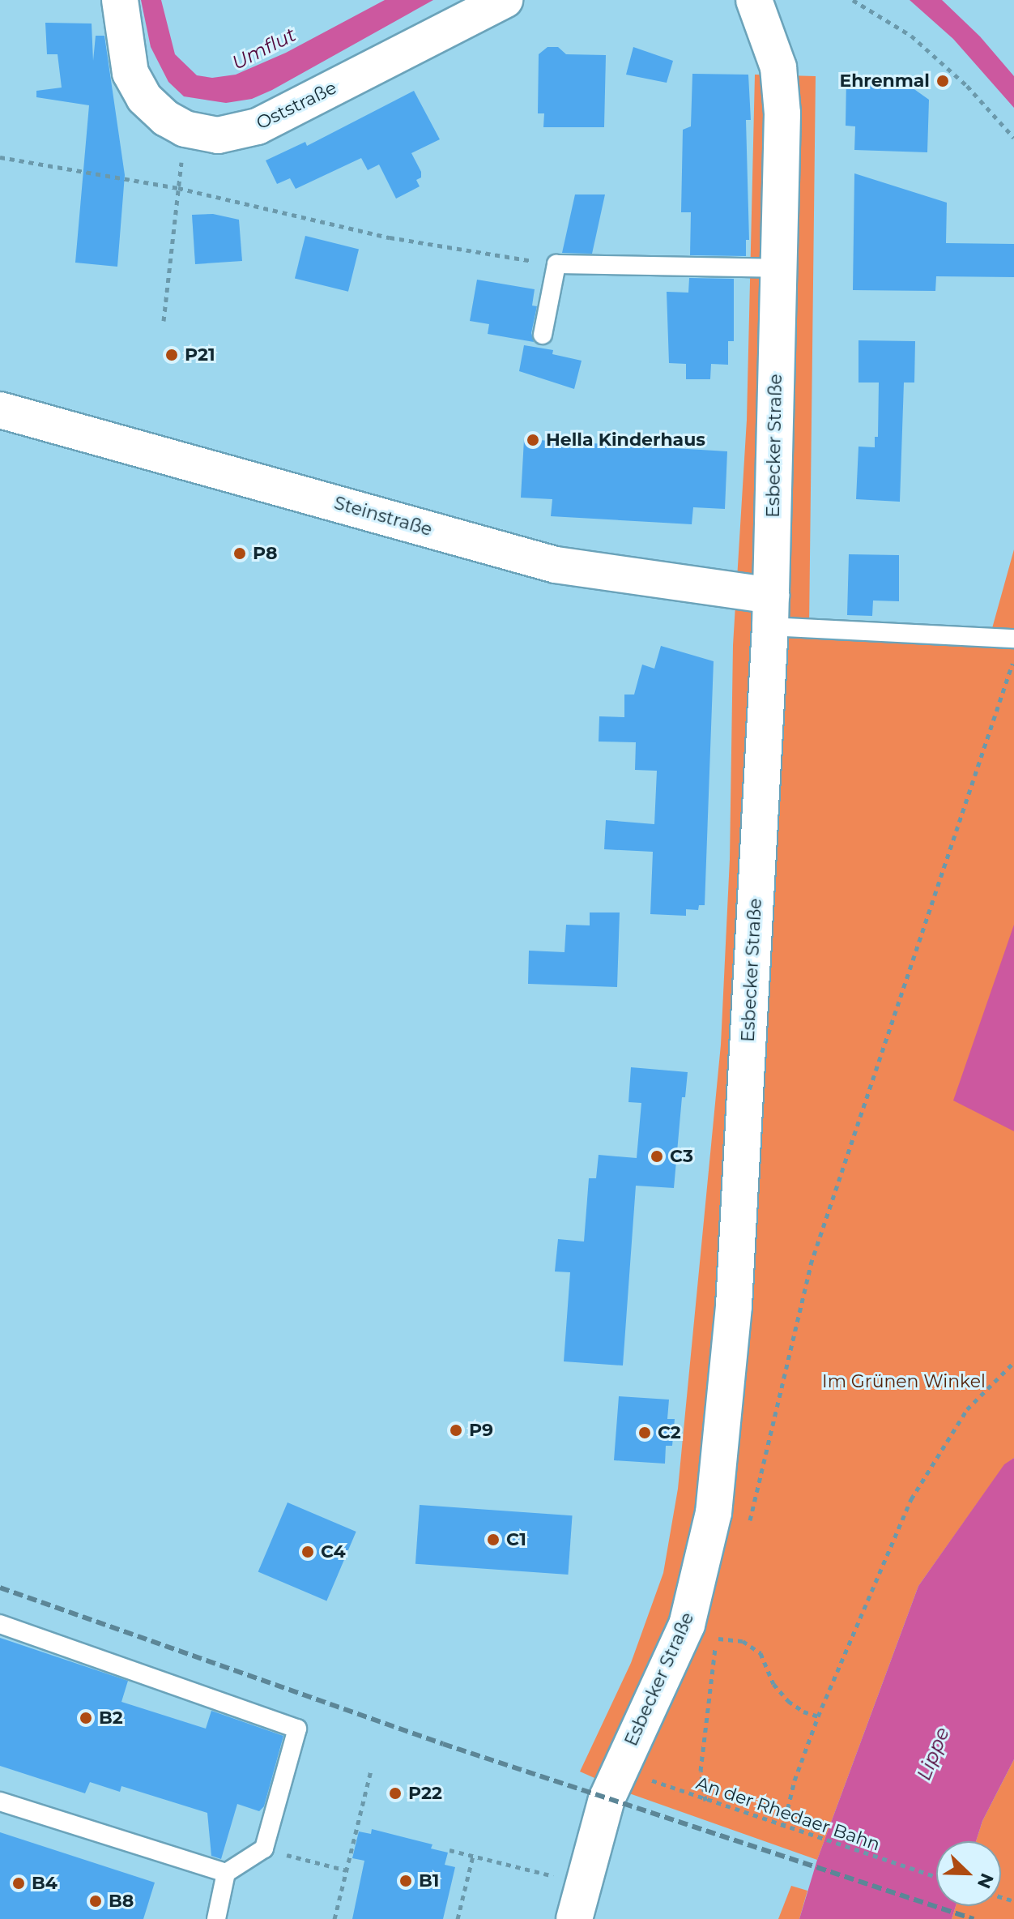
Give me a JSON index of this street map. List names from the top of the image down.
{
  "streets": {
    "street": ["Oststraße", "Esbecker Straße", "Steinstraße"],
    "path": ["An der Rhedaer Bahn"]
  },
  "crossings": [
    ["Esbecker Straße", "Steinstraße"],
    ["Esbecker Straße", "An der Rhedaer Bahn"]
  ],
  "water": ["Umflut", "Lippe"],
  "parks": ["Im Grünen Winkel"],
  "places": [
    "Ehrenmal",
    "P21",
    "Hella Kinderhaus",
    "P8",
    "C3",
    "P9",
    "C2",
    "C1",
    "C4",
    "B2",
    "P22",
    "B1",
    "B4",
    "B8"
  ],
  "north": "bottom right"
}
